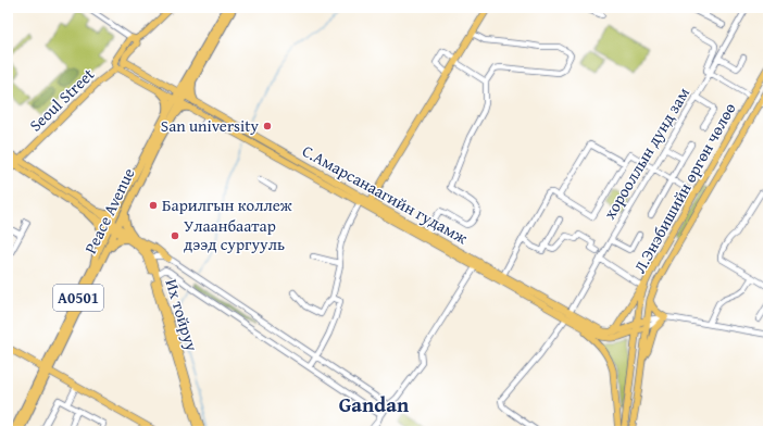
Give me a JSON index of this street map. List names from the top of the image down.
{
  "streets": {
    "highway": ["Peace Avenue", "A0501"],
    "main road": [
      "Seoul Street",
      "Л.Энэбишийн өргөн чөлөө",
      "С.Амарсанаагийн гудамж",
      "Их тойруу"
    ],
    "street": ["хорооллын дунд зам"]
  },
  "crossings": [
    ["Seoul Street", "С.Амарсанаагийн гудамж"],
    ["хорооллын дунд зам", "С.Амарсанаагийн гудамж"],
    ["С.Амарсанаагийн гудамж", "Peace Avenue"],
    ["С.Амарсанаагийн гудамж", "A0501"],
    ["Peace Avenue", "A0501"],
    ["Peace Avenue", "Их тойруу"],
    ["A0501", "Их тойруу"]
  ],
  "districts": ["Gandan"],
  "places": ["San university", "Барилгын коллеж", "Улаанбаатар дээд сургууль"]
}
